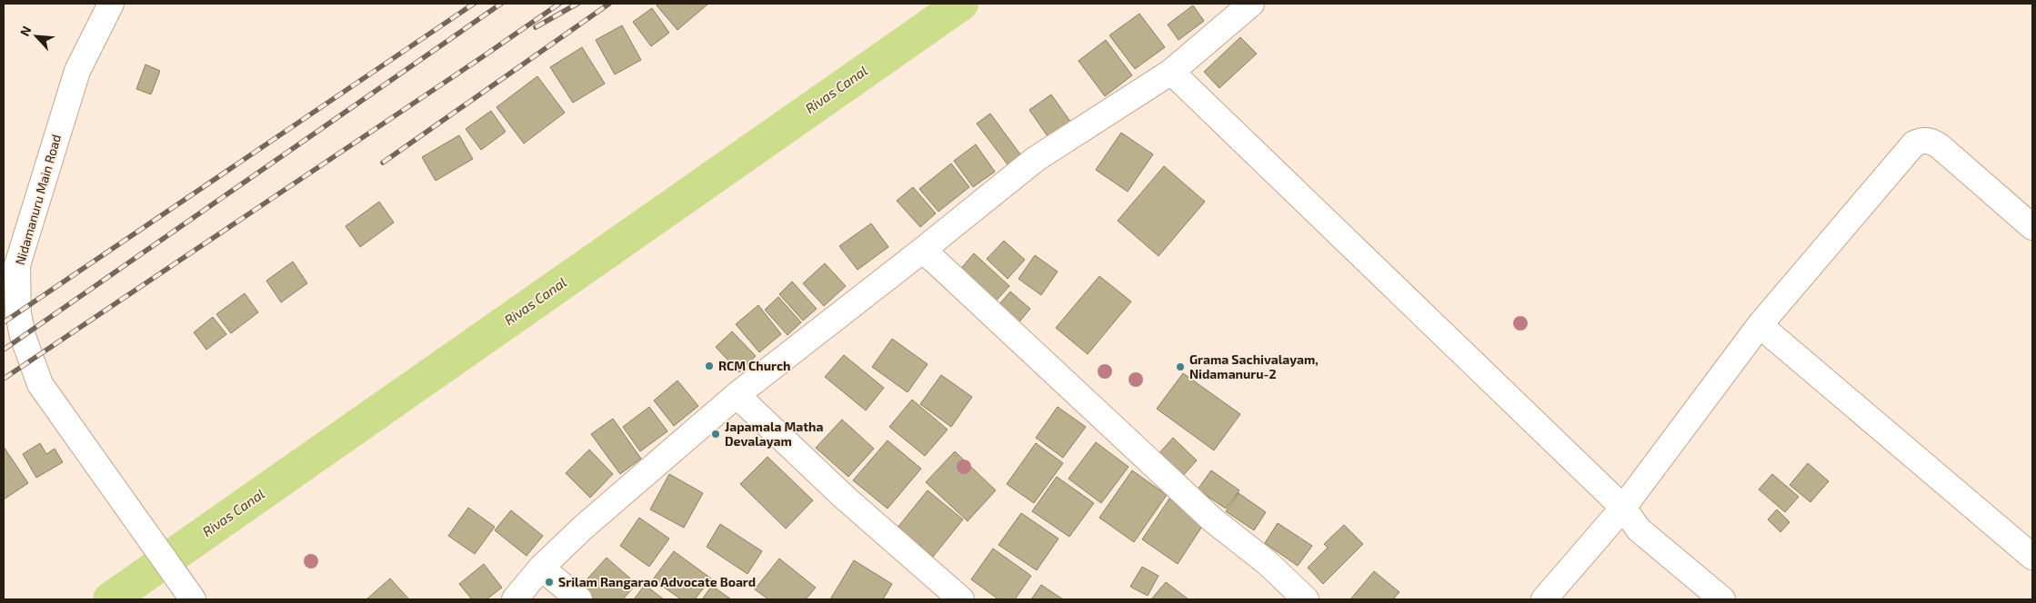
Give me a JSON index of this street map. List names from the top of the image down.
{
  "streets": {
    "street": ["Nidamanuru Main Road"]
  },
  "water": ["Rivas Canal"],
  "places": [
    "RCM Church",
    "Grama Sachivalayam, Nidamanuru-2",
    "Japamala Matha Devalayam",
    "Srilam Rangarao Advocate Board"
  ],
  "north": "top left"
}
